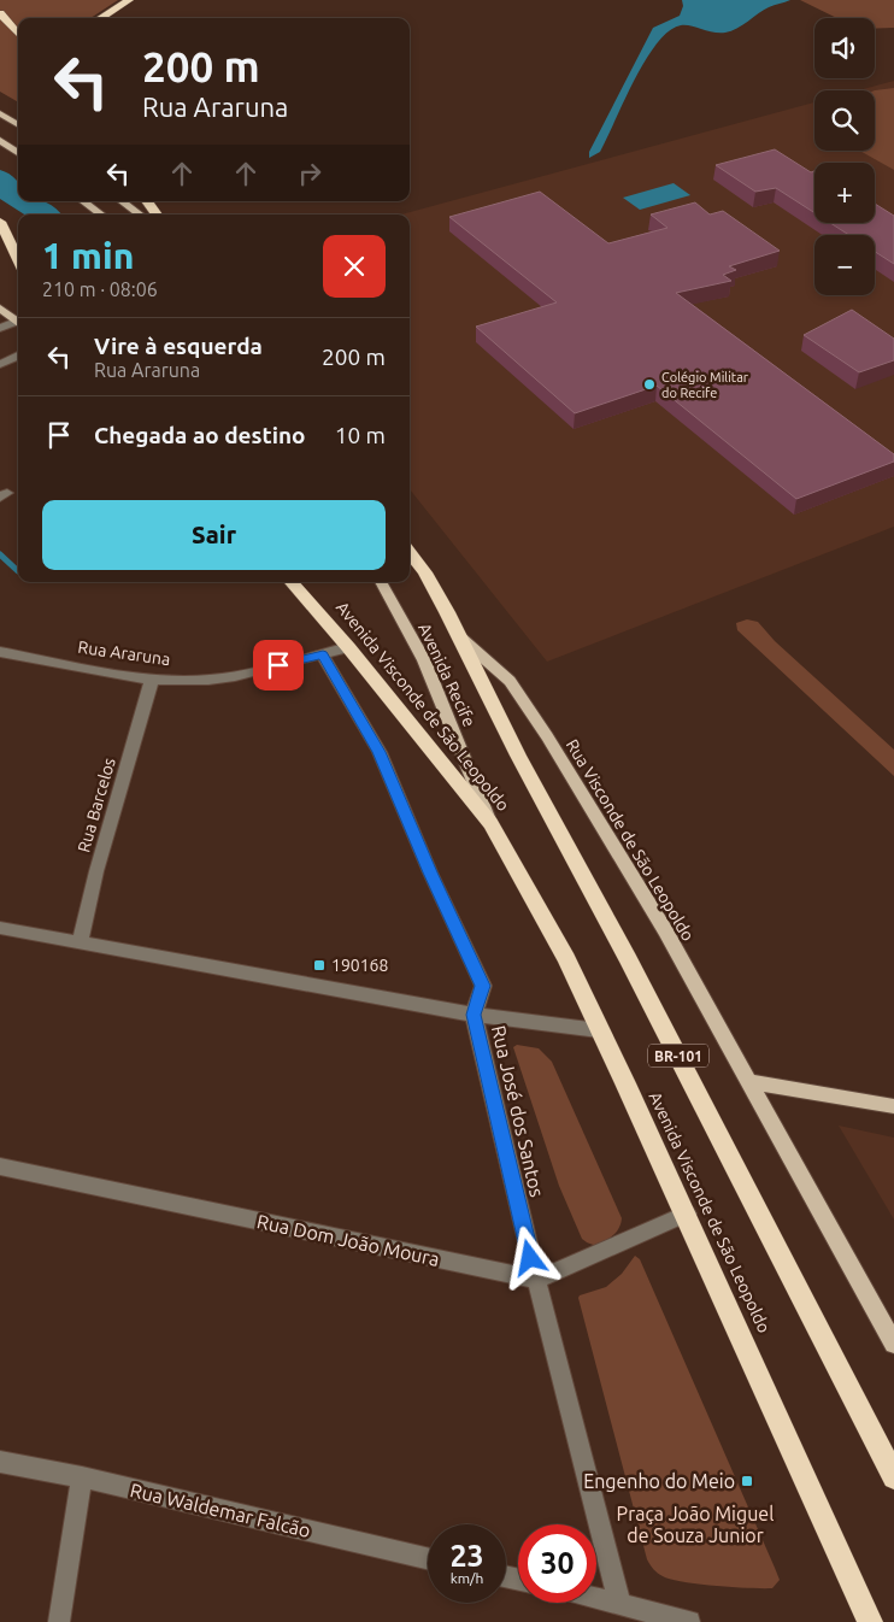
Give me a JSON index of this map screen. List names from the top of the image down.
{
  "streets": {
    "highway": ["Avenida Visconde de São Leopoldo", "BR-101"],
    "main road": ["Avenida Recife", "Rua Visconde de São Leopoldo"],
    "street": [
      "Rua Araruna",
      "Rua Barcelos",
      "Rua José dos Santos",
      "Rua Dom João Moura",
      "Rua Waldemar Falcão"
    ]
  },
  "crossings": [
    ["Rua Araruna", "Avenida Visconde de São Leopoldo"],
    ["Rua Araruna", "Rua Barcelos"],
    ["Rua Araruna", "Rua José dos Santos"],
    ["Avenida Recife", "Avenida Visconde de São Leopoldo"],
    ["Avenida Visconde de São Leopoldo", "Rua José dos Santos"],
    ["Rua Barcelos", "Rua José dos Santos"],
    ["Rua Visconde de São Leopoldo", "BR-101"],
    ["Rua José dos Santos", "Rua Dom João Moura"]
  ],
  "parks": ["Praça João Miguel de Souza Junior"],
  "places": {
    "other": ["Colégio Militar do Recife"],
    "transit": ["190168", "Engenho do Meio"]
  },
  "page": {
    "map_buttons": ["+", "−"],
    "turn": ["200 m", "Rua Araruna"],
    "heading": ["1 min", "210 m · 08:06"],
    "list": [
      {
        "name": "Vire à esquerda",
        "note": "Rua Araruna",
        "value": "200 m"
      },
      {
        "name": "Chegada ao destino",
        "value": "10 m"
      }
    ],
    "buttons": "Sair",
    "speed": "23 km/h",
    "limit": "30"
  }
}
